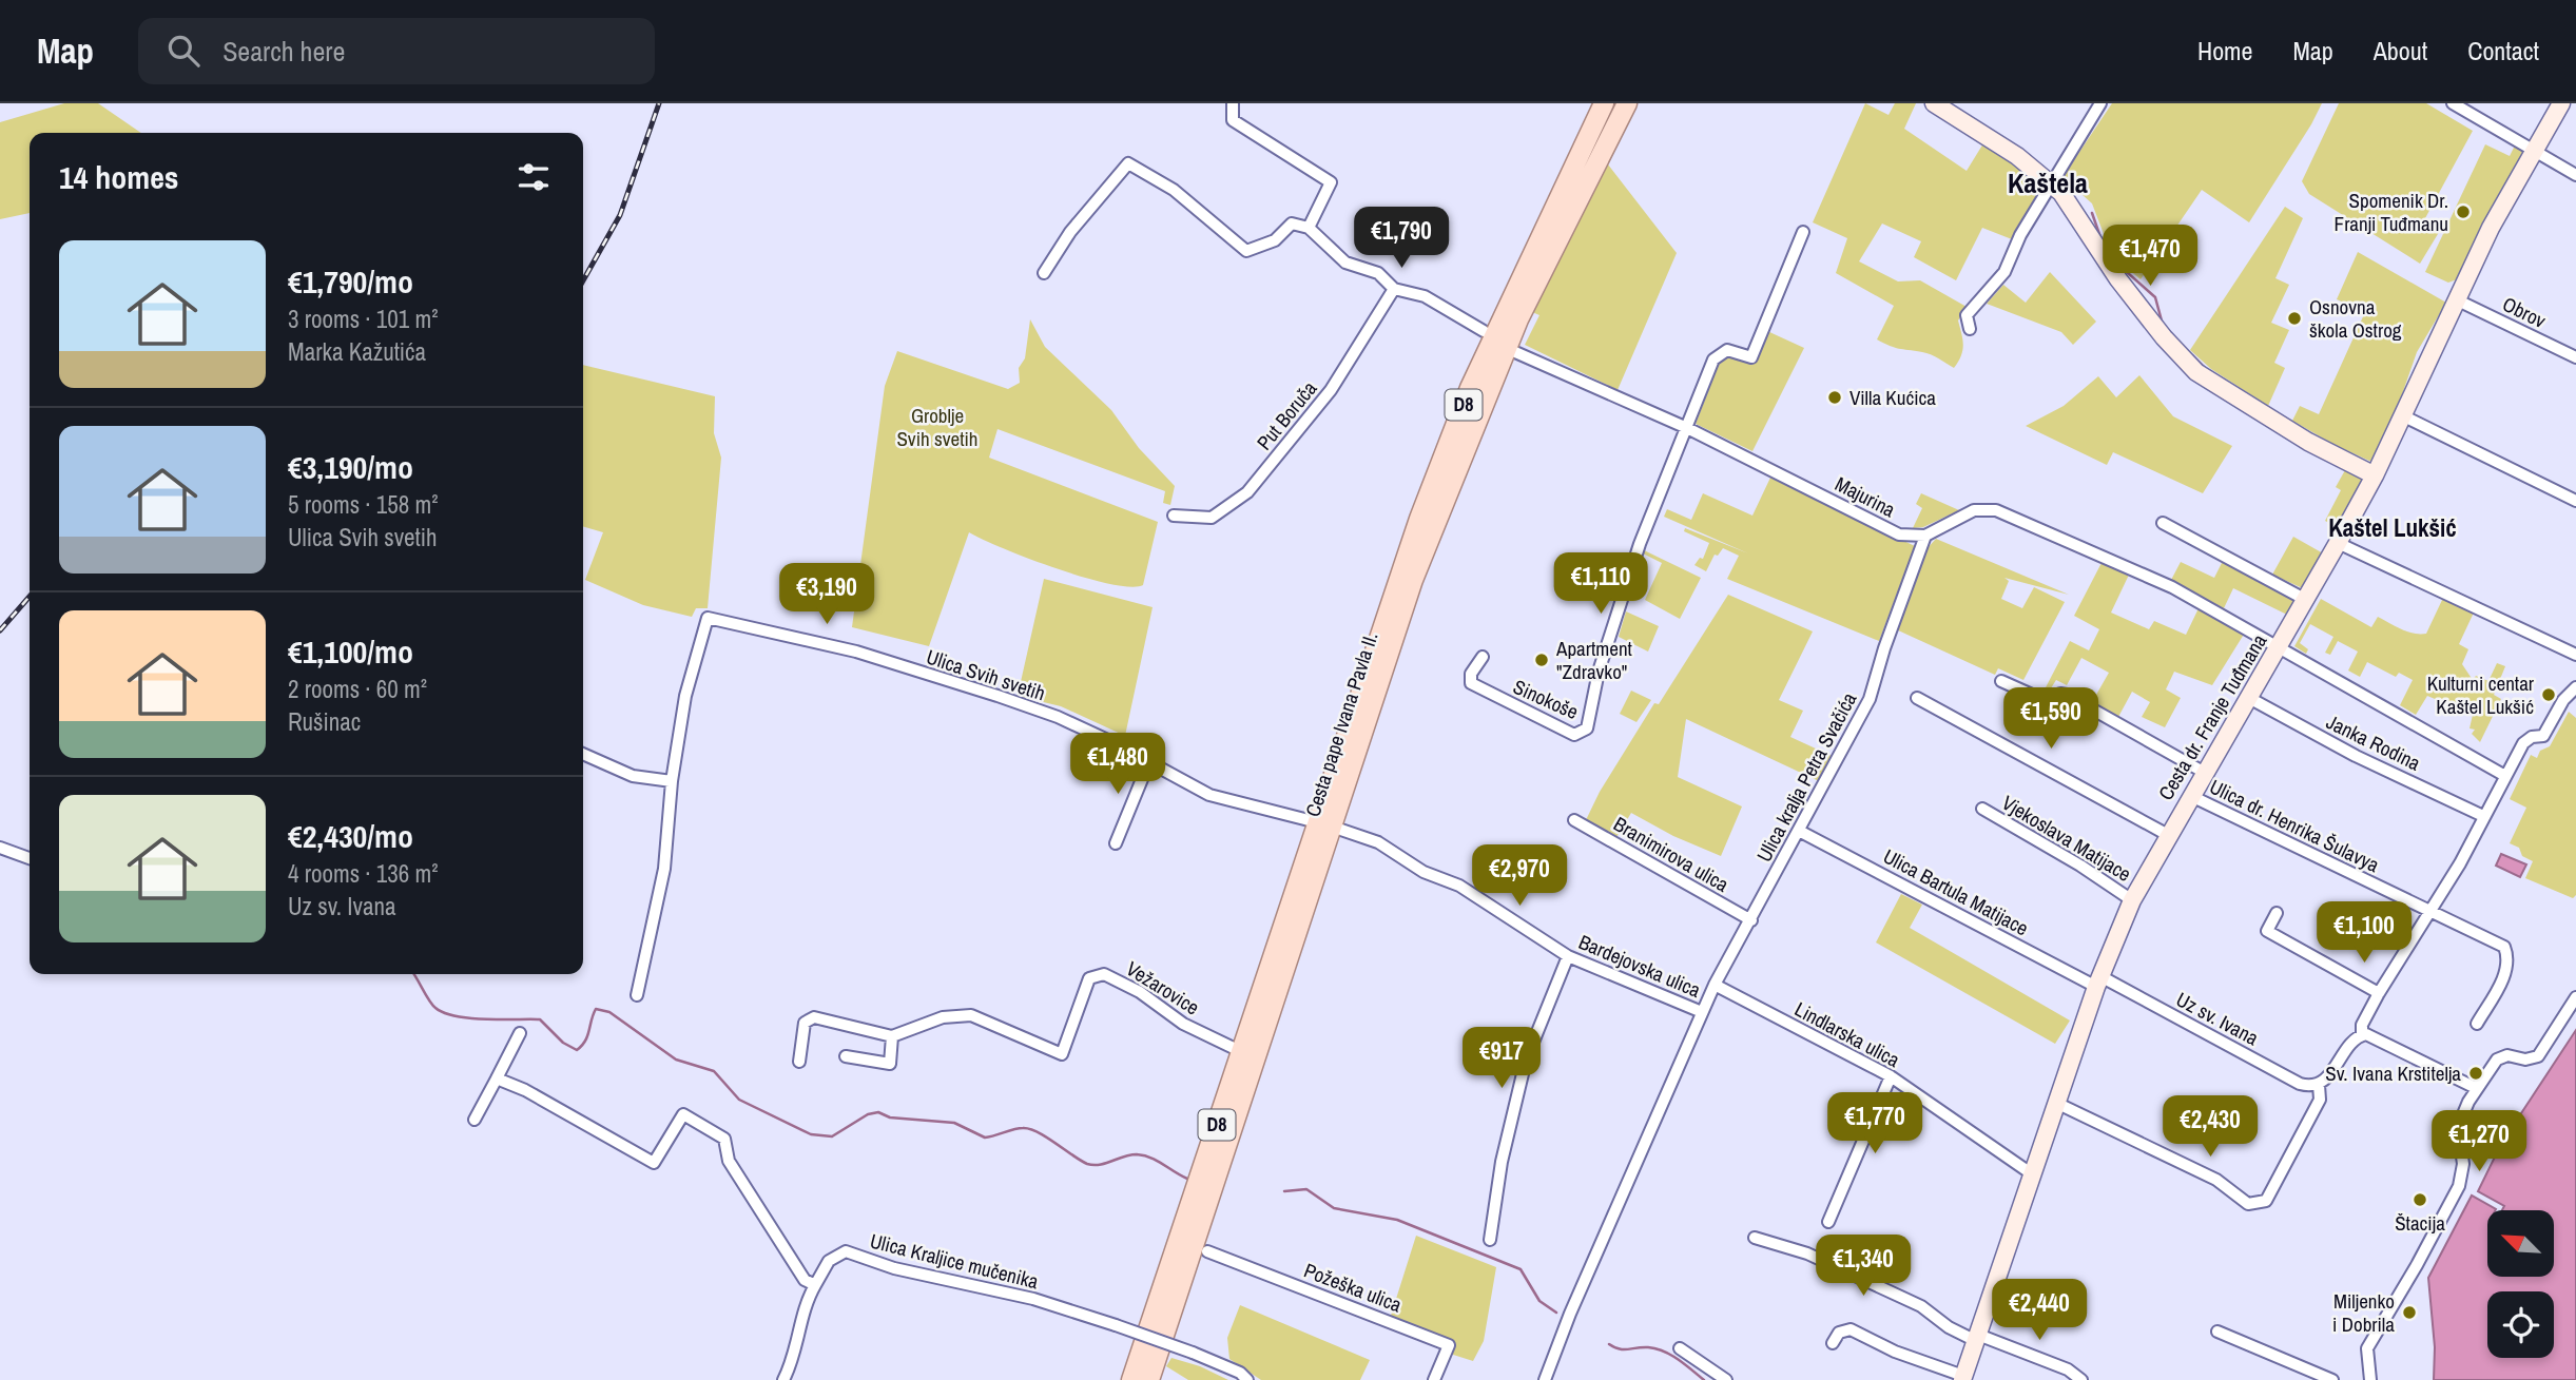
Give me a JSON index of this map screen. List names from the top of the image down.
{
  "streets": {
    "main road": ["D8", "Cesta dr. Franje Tuđmana", "Cesta pape Ivana Pavla II."],
    "street": [
      "Obrov",
      "Put Boruča",
      "Majurina",
      "Ulica Svih svetih",
      "Sinokoše",
      "Janka Rodina",
      "Ulica kralja Petra Svačića",
      "Ulica dr. Henrika Šulavya",
      "Vjekoslava Matijace",
      "Branimirova ulica",
      "Ulica Bartula Matijace",
      "Bardejovska ulica",
      "Vežarovice",
      "Uz sv. Ivana",
      "Lindlarska ulica",
      "Ulica Kraljice mučenika",
      "Požeška ulica"
    ]
  },
  "crossings": [
    ["Obrov", "Cesta dr. Franje Tuđmana"],
    ["Majurina", "Sinokoše"],
    ["Majurina", "Ulica kralja Petra Svačića"],
    ["Ulica Svih svetih", "Cesta pape Ivana Pavla II."],
    ["Ulica Svih svetih", "Bardejovska ulica"],
    ["Cesta dr. Franje Tuđmana", "Janka Rodina"],
    ["Cesta dr. Franje Tuđmana", "Ulica dr. Henrika Šulavya"],
    ["Cesta dr. Franje Tuđmana", "Vjekoslava Matijace"],
    ["Cesta dr. Franje Tuđmana", "Ulica Bartula Matijace"],
    ["Cesta dr. Franje Tuđmana", "Uz sv. Ivana"],
    ["Cesta dr. Franje Tuđmana", "Lindlarska ulica"],
    ["Cesta pape Ivana Pavla II.", "Bardejovska ulica"],
    ["Cesta pape Ivana Pavla II.", "Vežarovice"],
    ["Ulica kralja Petra Svačića", "Branimirova ulica"],
    ["Ulica kralja Petra Svačića", "Ulica Bartula Matijace"],
    ["Ulica kralja Petra Svačića", "Lindlarska ulica"],
    ["Ulica Bartula Matijace", "Uz sv. Ivana"]
  ],
  "districts": ["Kaštela", "Kaštel Lukšić"],
  "parks": ["Groblje Svih svetih"],
  "places": [
    "Spomenik Dr. Franji Tuđmanu",
    "Osnovna škola Ostrog",
    "Villa Kućica",
    "Apartment \"Zdravko\"",
    "Kulturni centar Kaštel Lukšić",
    "Sv. Ivana Krstitelja",
    "Štacija",
    "Miljenko i Dobrila"
  ],
  "north": "top left",
  "page": {
    "header": "Map",
    "search": "Search here",
    "nav": [
      "Home",
      "Map",
      "About",
      "Contact"
    ],
    "heading": "14 homes",
    "price": [
      "€1,790",
      "€1,470",
      "€1,110",
      "€3,190",
      "€1,590",
      "€1,480",
      "€2,970",
      "€1,100",
      "€917",
      "€1,770",
      "€2,430",
      "€1,270",
      "€1,340",
      "€2,440"
    ],
    "list": [
      {
        "name": "€1,790/mo",
        "note": "3 rooms · 101 m² · Marka Kažutića"
      },
      {
        "name": "€3,190/mo",
        "note": "5 rooms · 158 m² · Ulica Svih svetih"
      },
      {
        "name": "€1,100/mo",
        "note": "2 rooms · 60 m² · Rušinac"
      },
      {
        "name": "€2,430/mo",
        "note": "4 rooms · 136 m² · Uz sv. Ivana"
      }
    ]
  }
}
